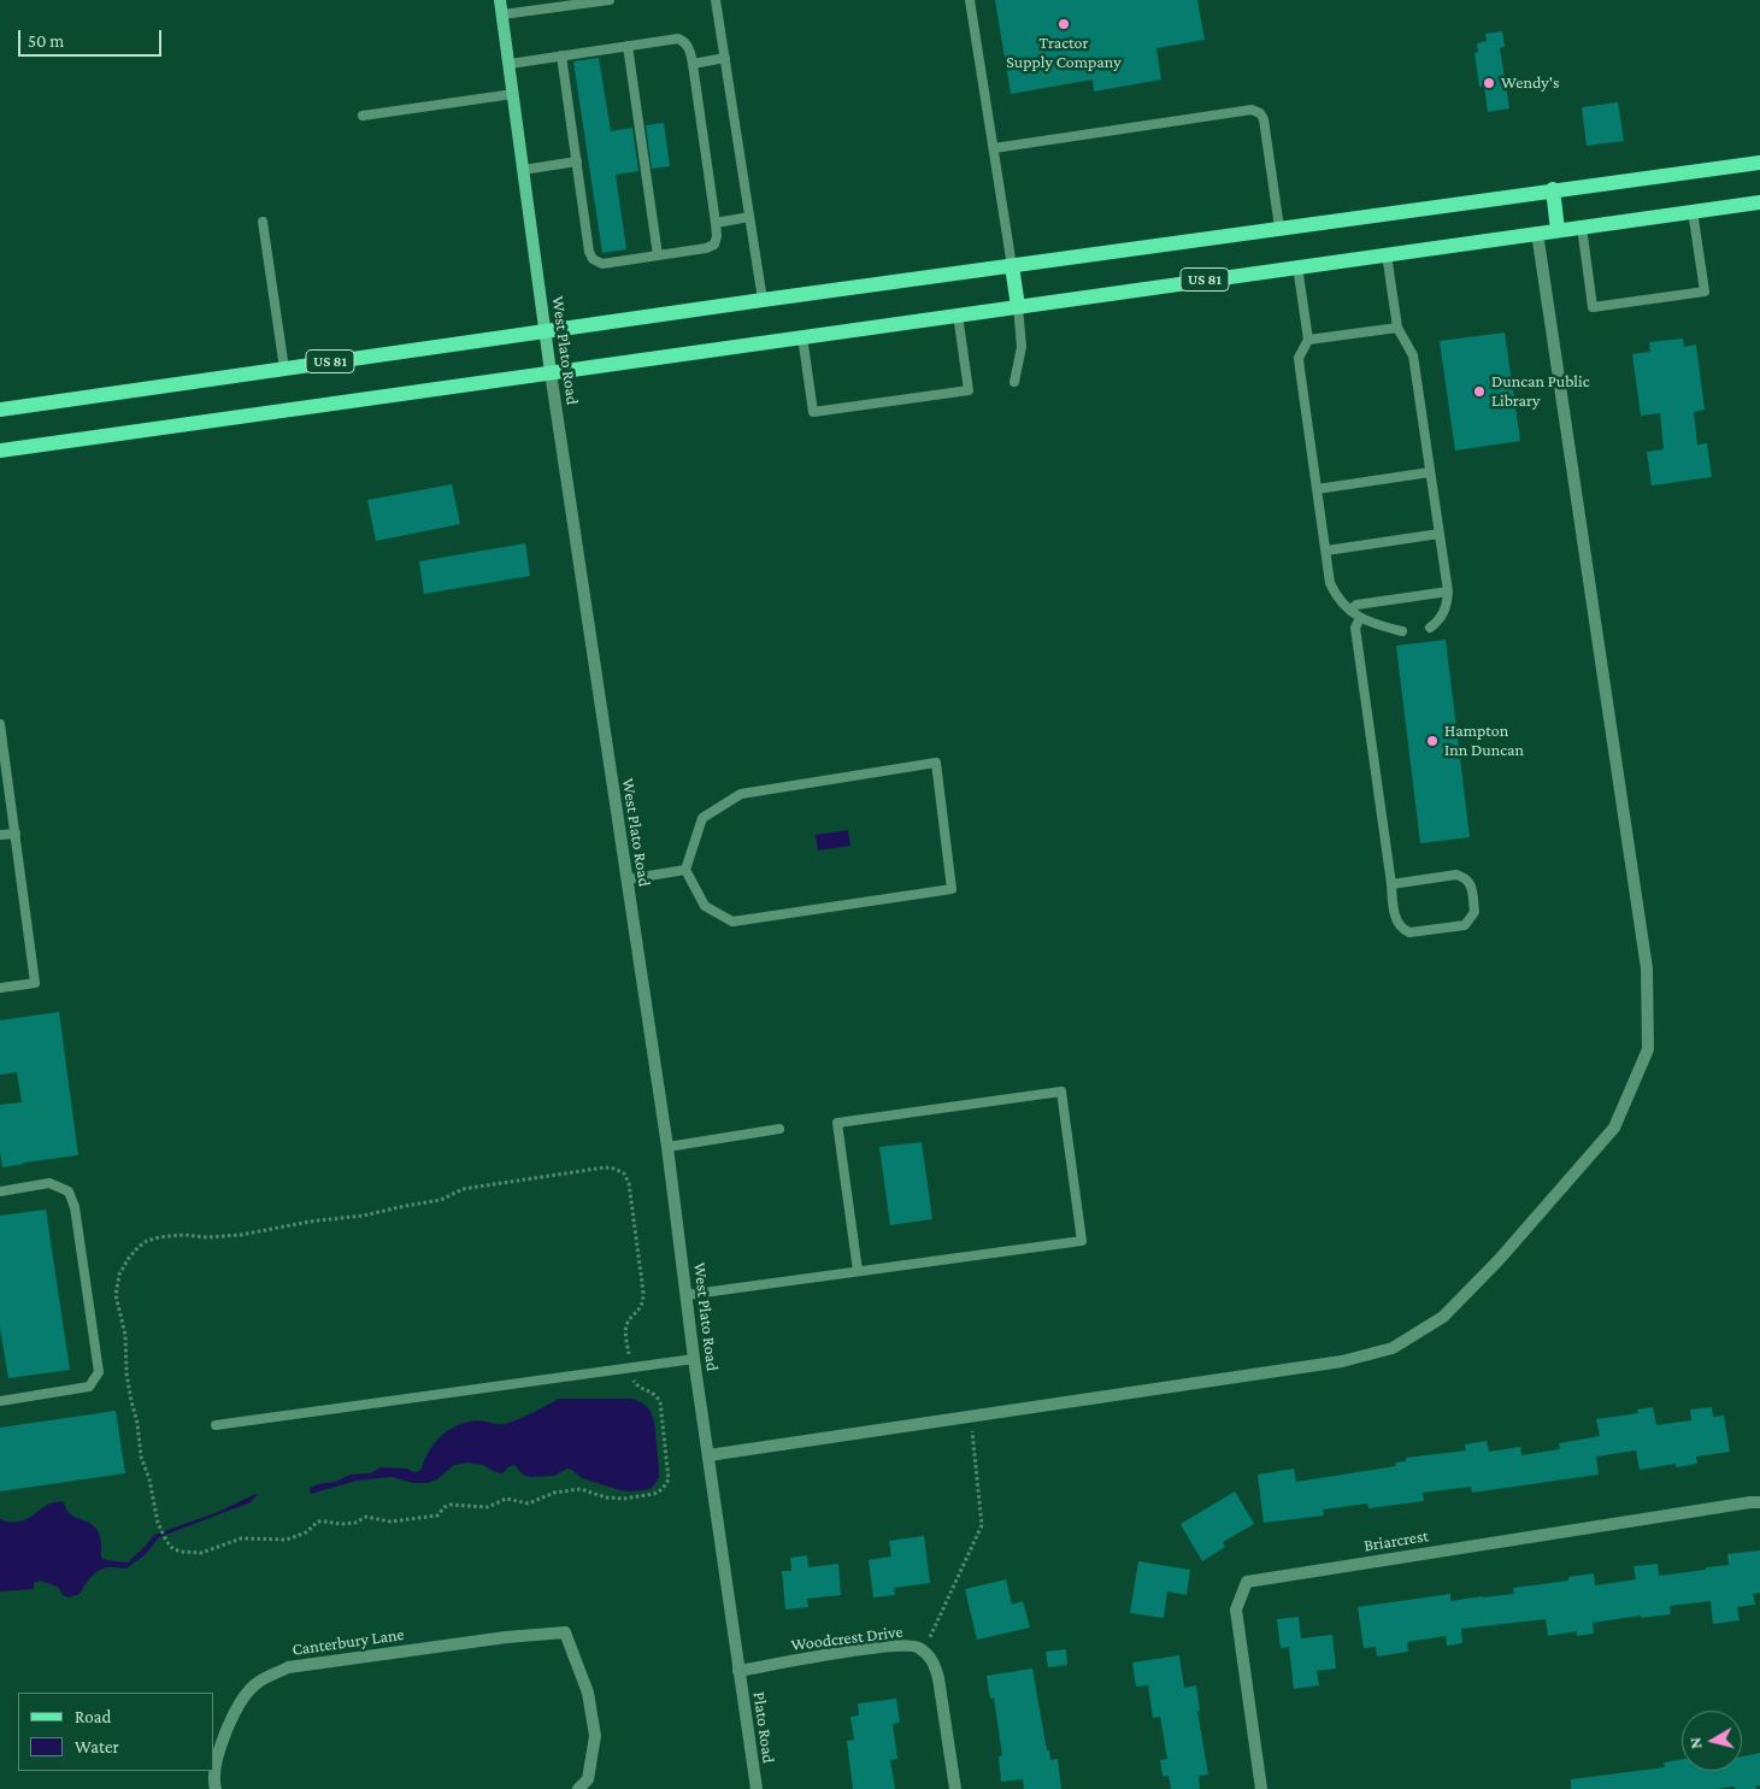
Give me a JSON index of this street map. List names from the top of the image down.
{
  "streets": {
    "main road": ["US 81", "West Plato Road"],
    "street": [
      "Briarcrest",
      "Woodcrest Drive",
      "Canterbury Lane",
      "Plato Road"
    ]
  },
  "crossings": [
    ["US 81", "West Plato Road"],
    ["West Plato Road", "Woodcrest Drive"],
    ["West Plato Road", "Plato Road"],
    ["Woodcrest Drive", "Plato Road"]
  ],
  "places": [
    "Tractor Supply Company",
    "Wendy's",
    "Duncan Public Library",
    "Hampton Inn Duncan"
  ],
  "legend": ["Road", "Water"],
  "scale_bar": "50 m",
  "north": "left"
}
